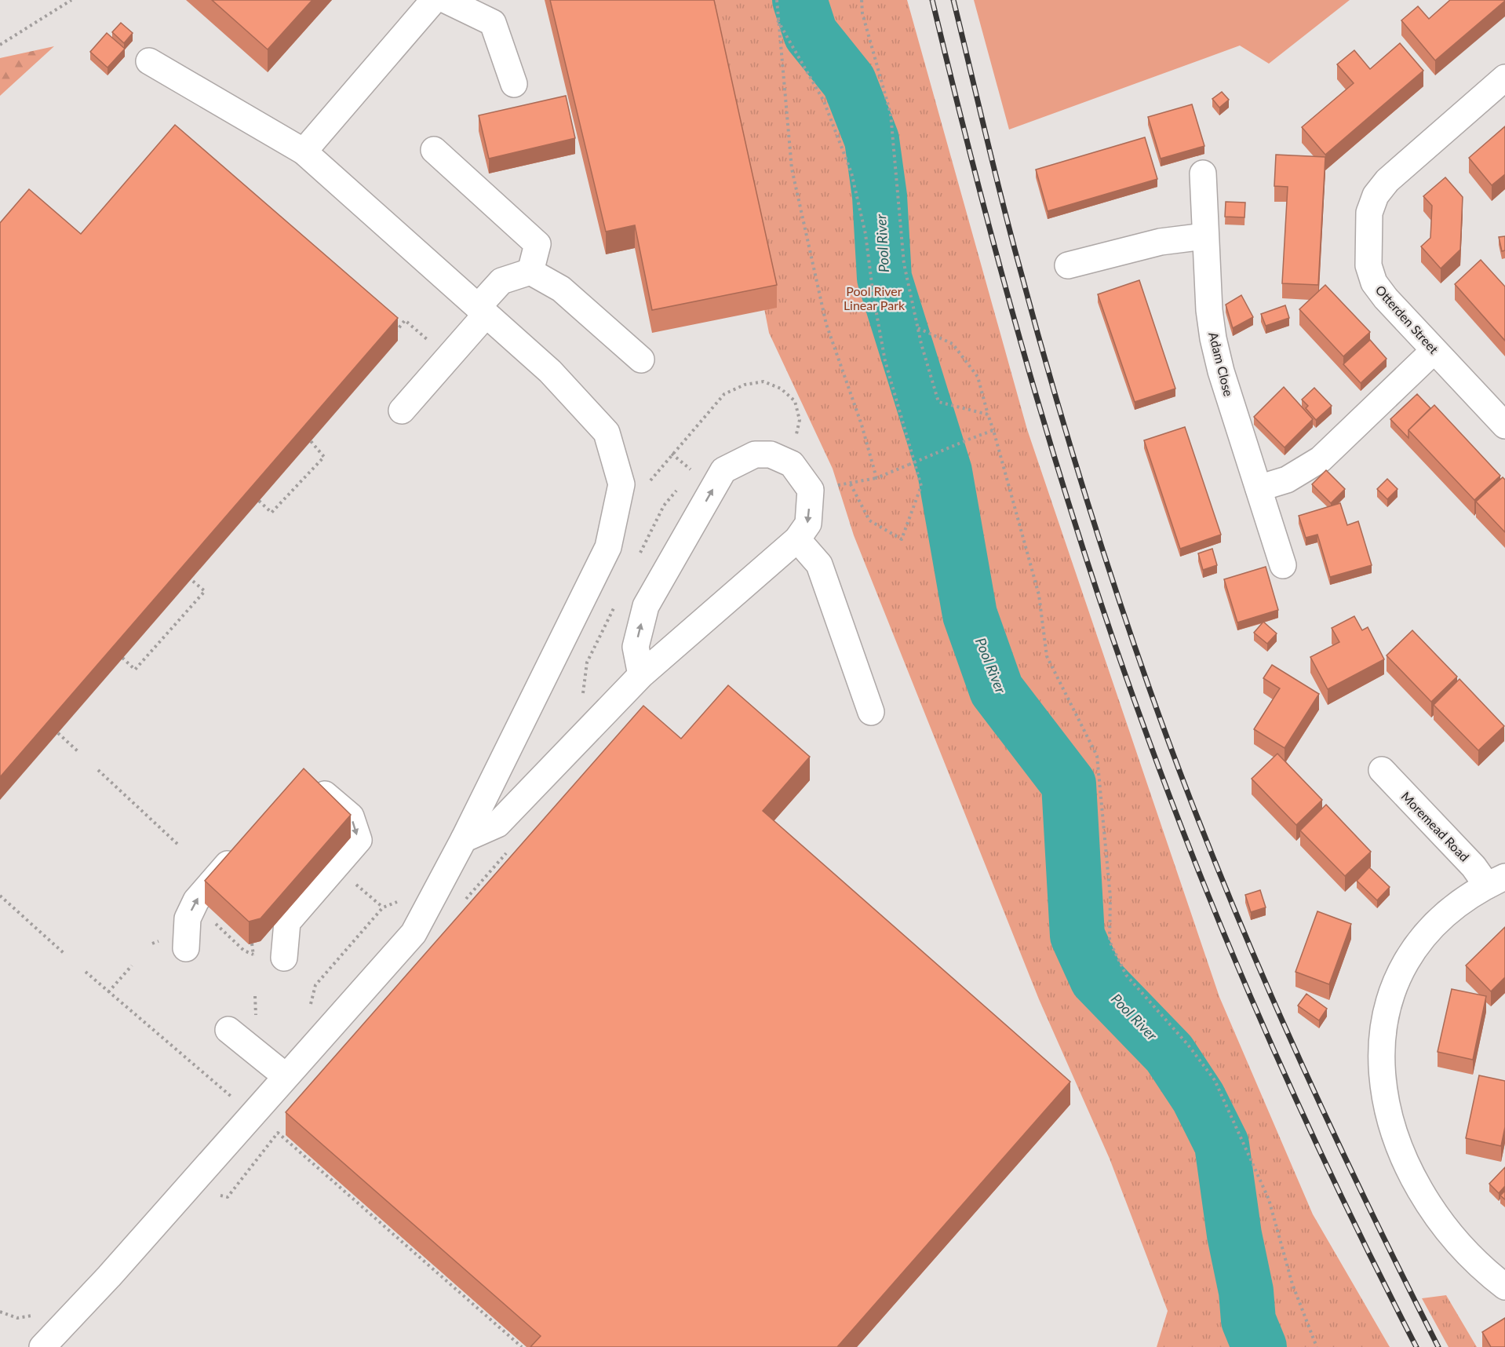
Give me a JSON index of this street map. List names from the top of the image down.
{
  "streets": {
    "street": ["Otterden Street", "Adam Close", "Moremead Road"]
  },
  "water": ["Pool River"],
  "parks": ["Pool River Linear Park"]
}
